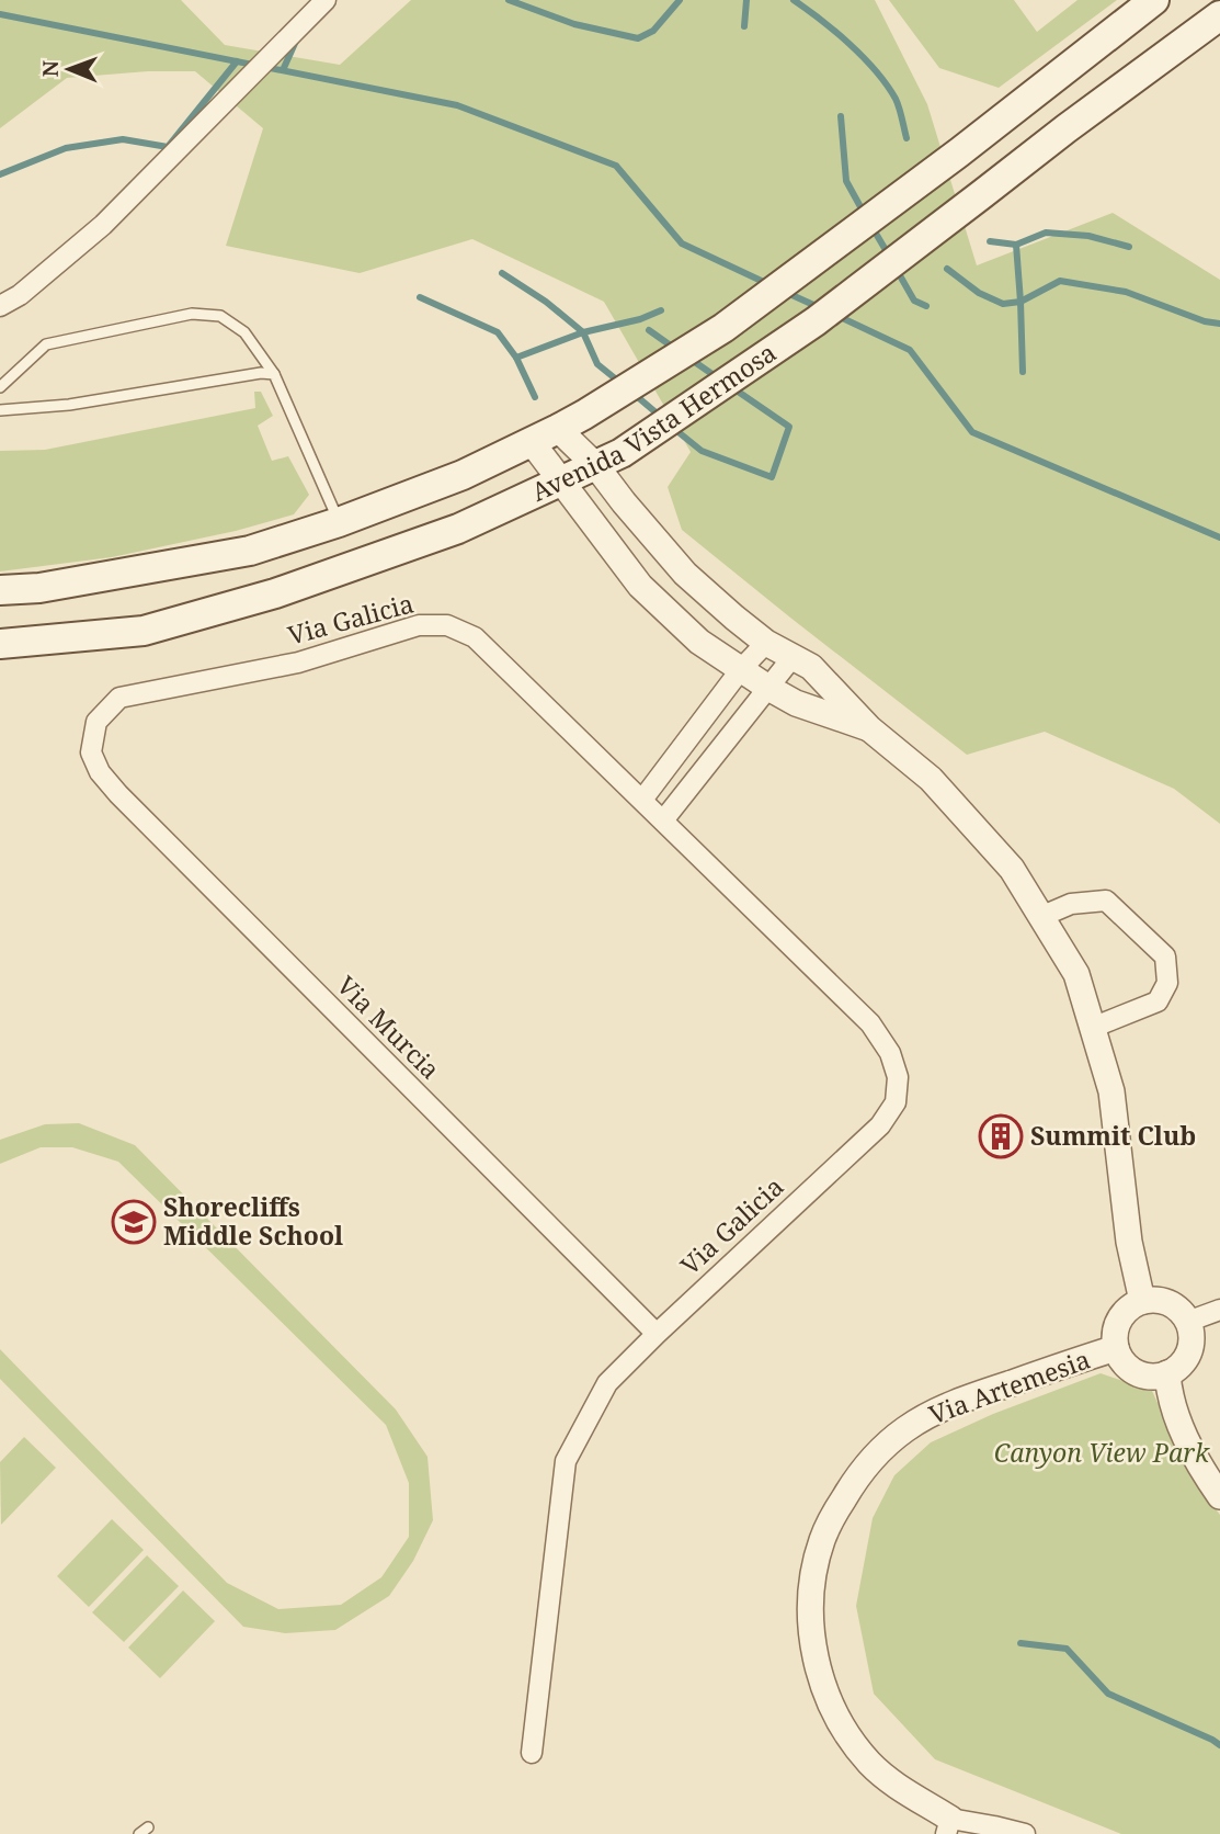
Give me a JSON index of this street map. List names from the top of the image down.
{
  "streets": {
    "main road": ["Avenida Vista Hermosa"],
    "street": ["Via Galicia", "Via Murcia", "Via Artemesia"]
  },
  "crossings": [
    ["Via Galicia", "Via Murcia"]
  ],
  "parks": ["Canyon View Park"],
  "places": {
    "building": ["Summit Club"],
    "school or university": ["Shorecliffs Middle School"]
  },
  "north": "left"
}
